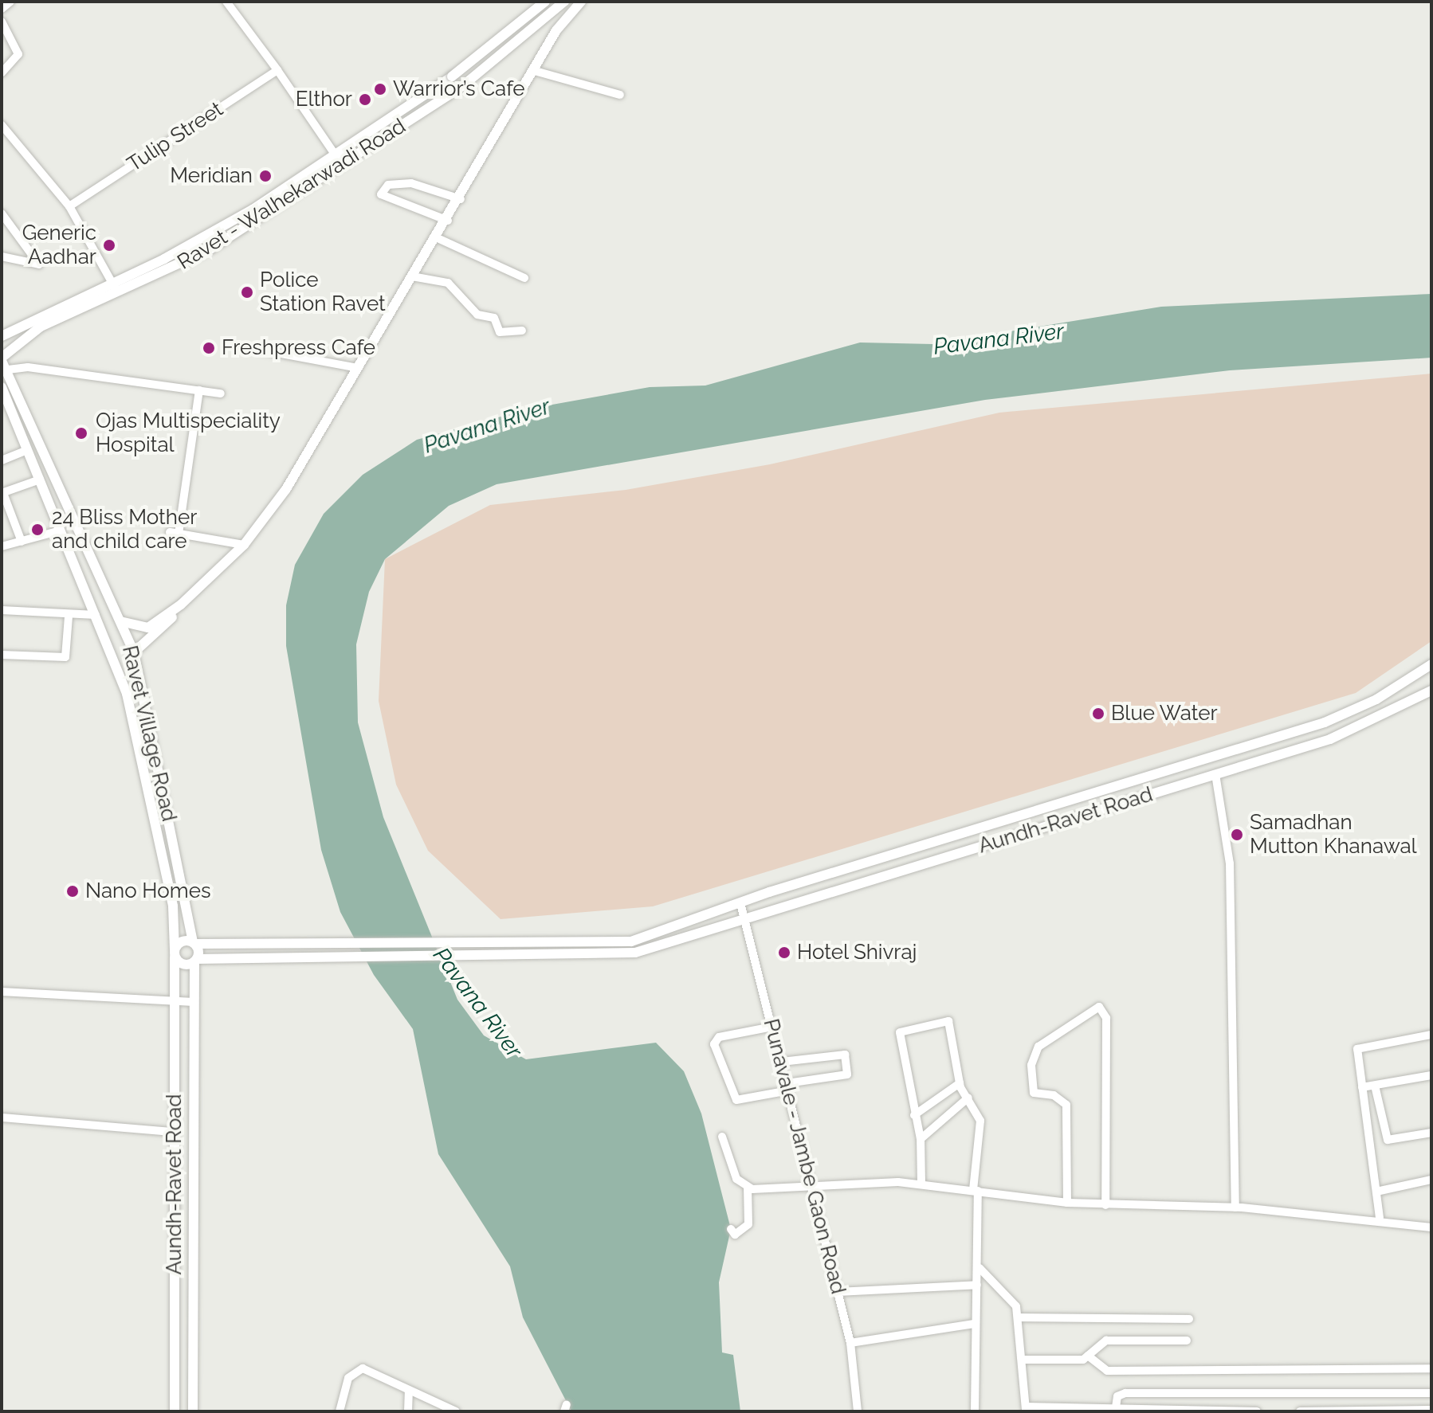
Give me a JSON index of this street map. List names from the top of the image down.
{
  "streets": {
    "main road": ["Ravet - Walhekarwadi Road", "Ravet Village Road", "Aundh-Ravet Road"],
    "street": ["Tulip Street", "Punavale - Jambe Gaon Road"]
  },
  "crossings": [
    ["Ravet - Walhekarwadi Road", "Ravet Village Road"],
    ["Ravet Village Road", "Aundh-Ravet Road"],
    ["Aundh-Ravet Road", "Punavale - Jambe Gaon Road"]
  ],
  "water": ["Pavana River"],
  "places": [
    "Warrior’s Cafe",
    "Elthor",
    "Meridian",
    "Generic Aadhar",
    "Police Station Ravet",
    "Freshpress Cafe",
    "Ojas Multispeciality Hospital",
    "24 Bliss Mother and child care",
    "Blue Water",
    "Samadhan Mutton Khanawal",
    "Nano Homes",
    "Hotel Shivraj"
  ]
}
